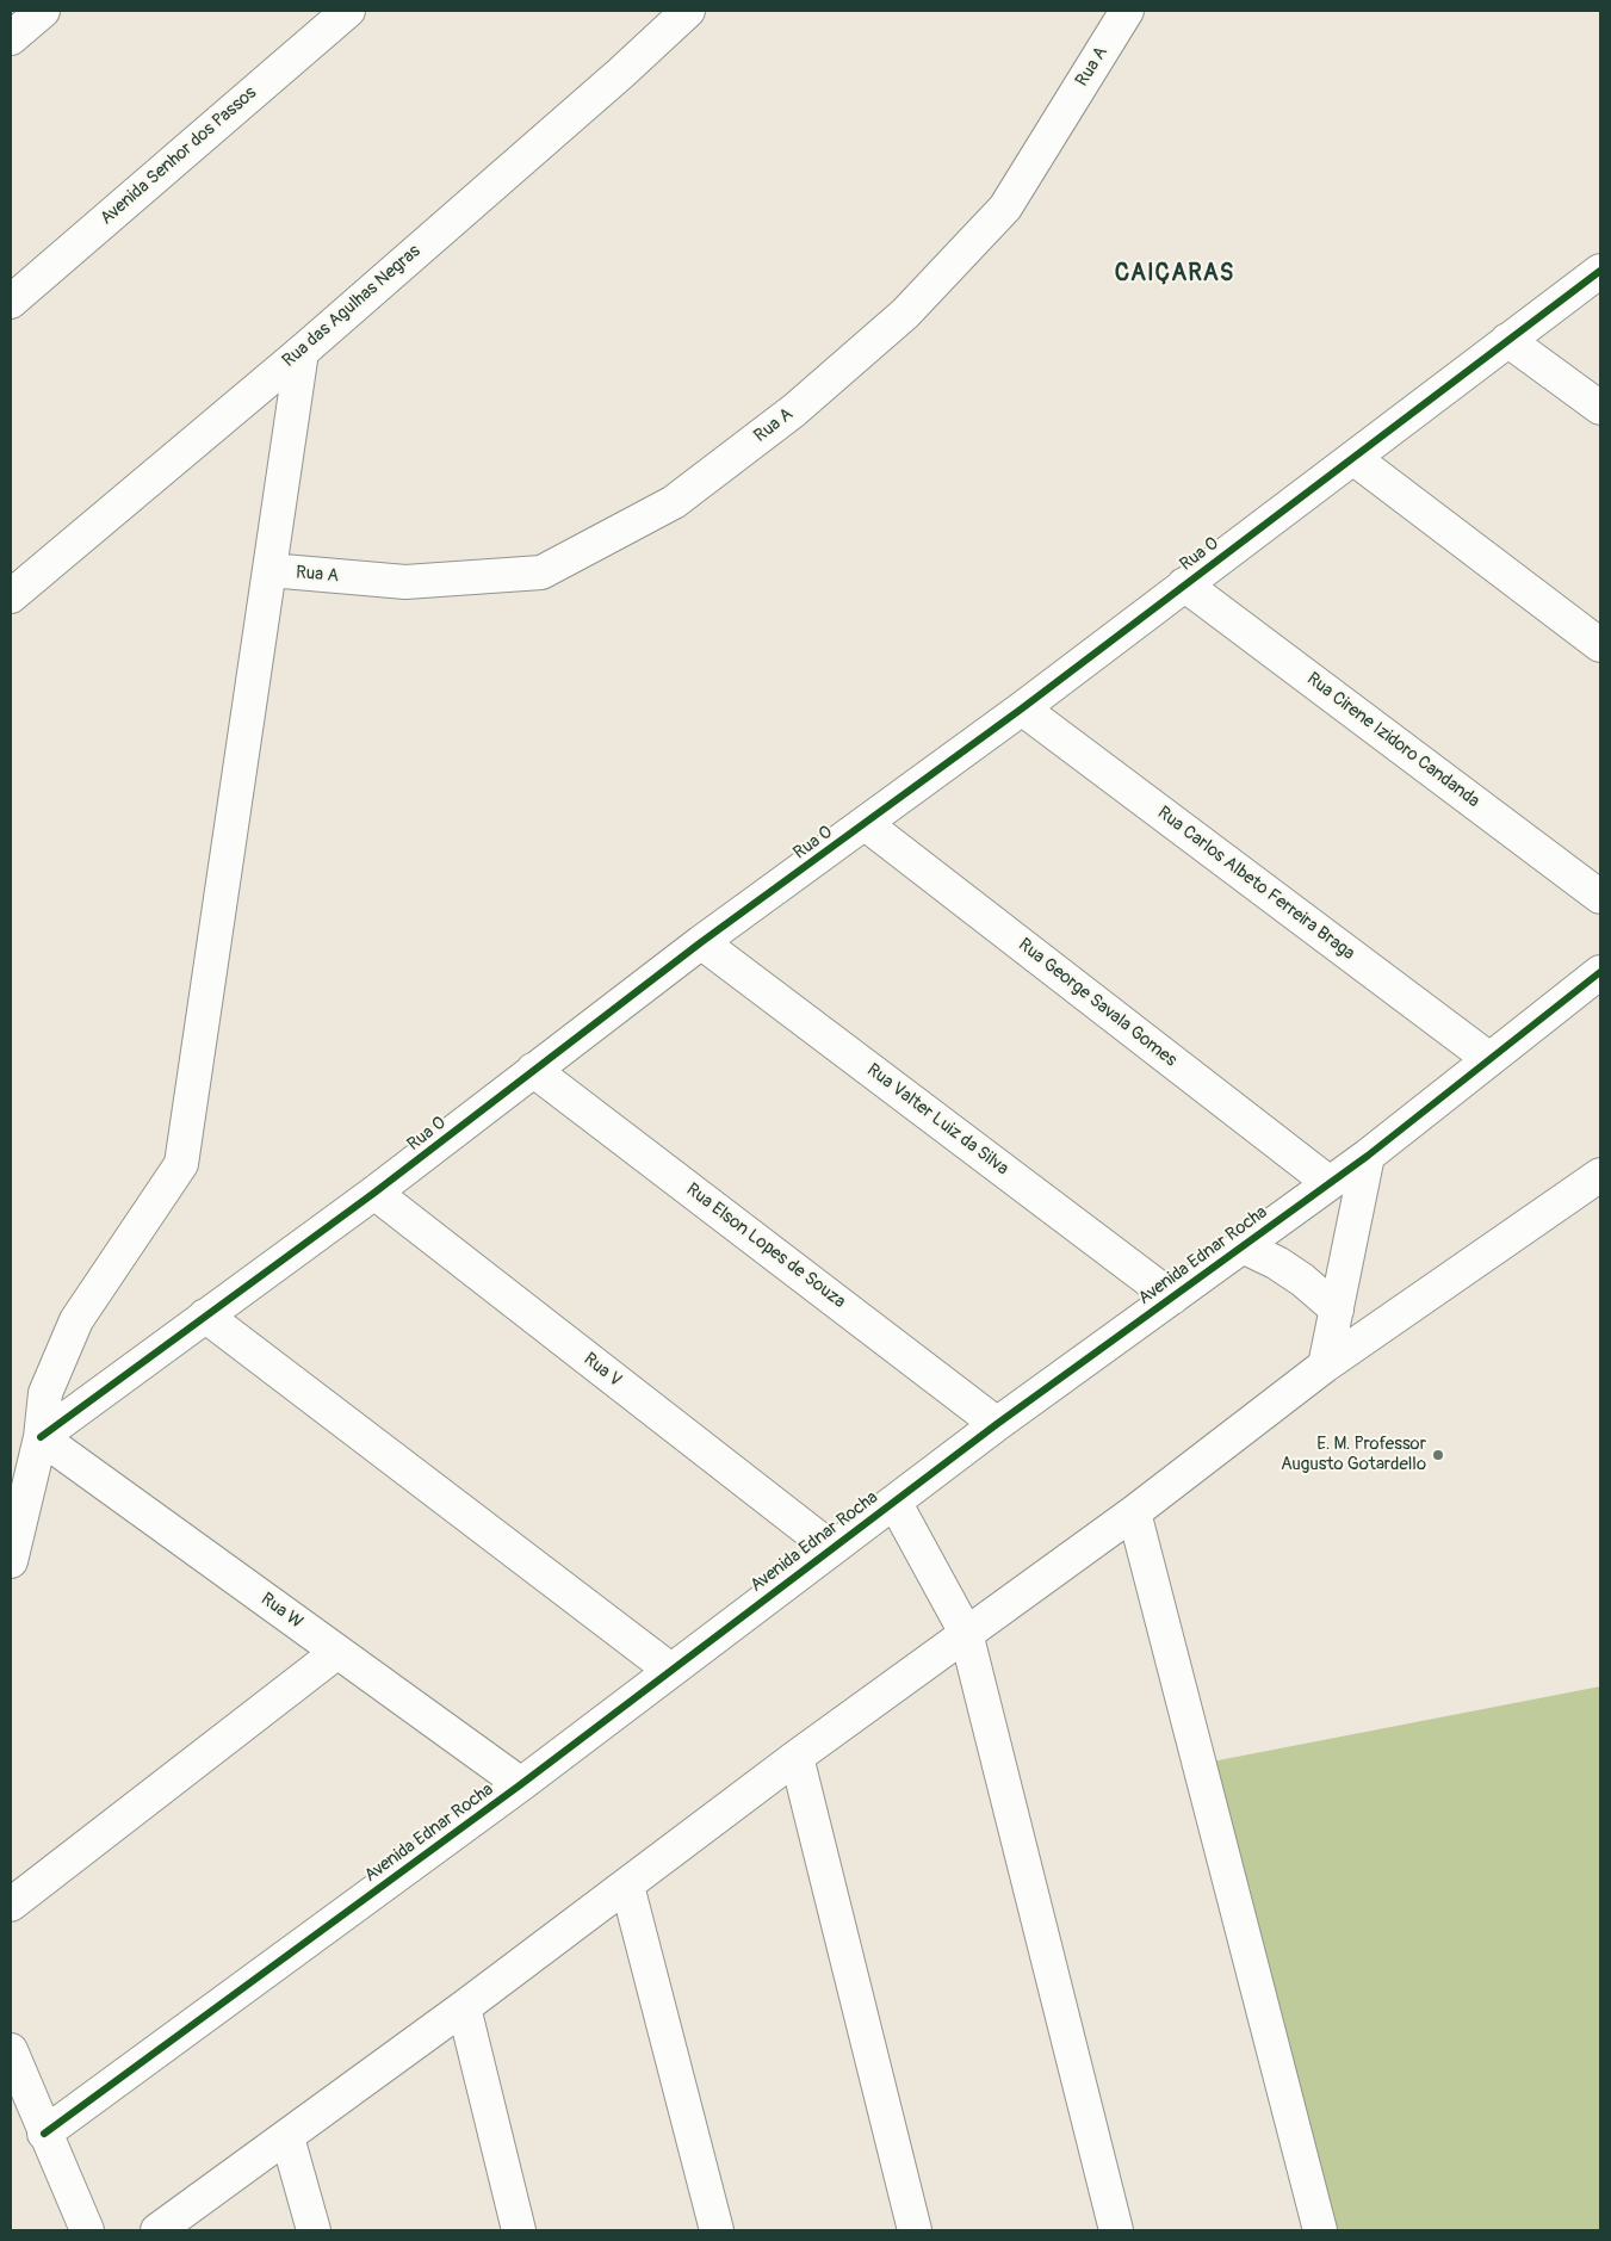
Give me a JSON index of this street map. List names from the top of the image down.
{
  "streets": {
    "street": [
      "Rua A",
      "Avenida Senhor dos Passos",
      "Rua das Agulhas Negras",
      "Rua O",
      "Rua Cirene Izidoro Candanda",
      "Rua Carlos Albeto Ferreira Braga",
      "Rua George Savala Gomes",
      "Rua Valter Luiz da Silva",
      "Rua Elson Lopes de Souza",
      "Avenida Ednar Rocha",
      "Rua V",
      "Rua W"
    ]
  },
  "crossings": [
    ["Rua O", "Rua Cirene Izidoro Candanda"],
    ["Rua O", "Rua Carlos Albeto Ferreira Braga"],
    ["Rua O", "Rua George Savala Gomes"],
    ["Rua O", "Rua Valter Luiz da Silva"],
    ["Rua O", "Rua Elson Lopes de Souza"],
    ["Rua O", "Rua V"],
    ["Rua O", "Rua W"],
    ["Rua Carlos Albeto Ferreira Braga", "Avenida Ednar Rocha"],
    ["Rua George Savala Gomes", "Avenida Ednar Rocha"],
    ["Rua Valter Luiz da Silva", "Avenida Ednar Rocha"],
    ["Rua Elson Lopes de Souza", "Avenida Ednar Rocha"],
    ["Avenida Ednar Rocha", "Rua V"],
    ["Avenida Ednar Rocha", "Rua W"]
  ],
  "districts": ["CAIÇARAS"],
  "places": ["E. M. Professor Augusto Gotardello"]
}
